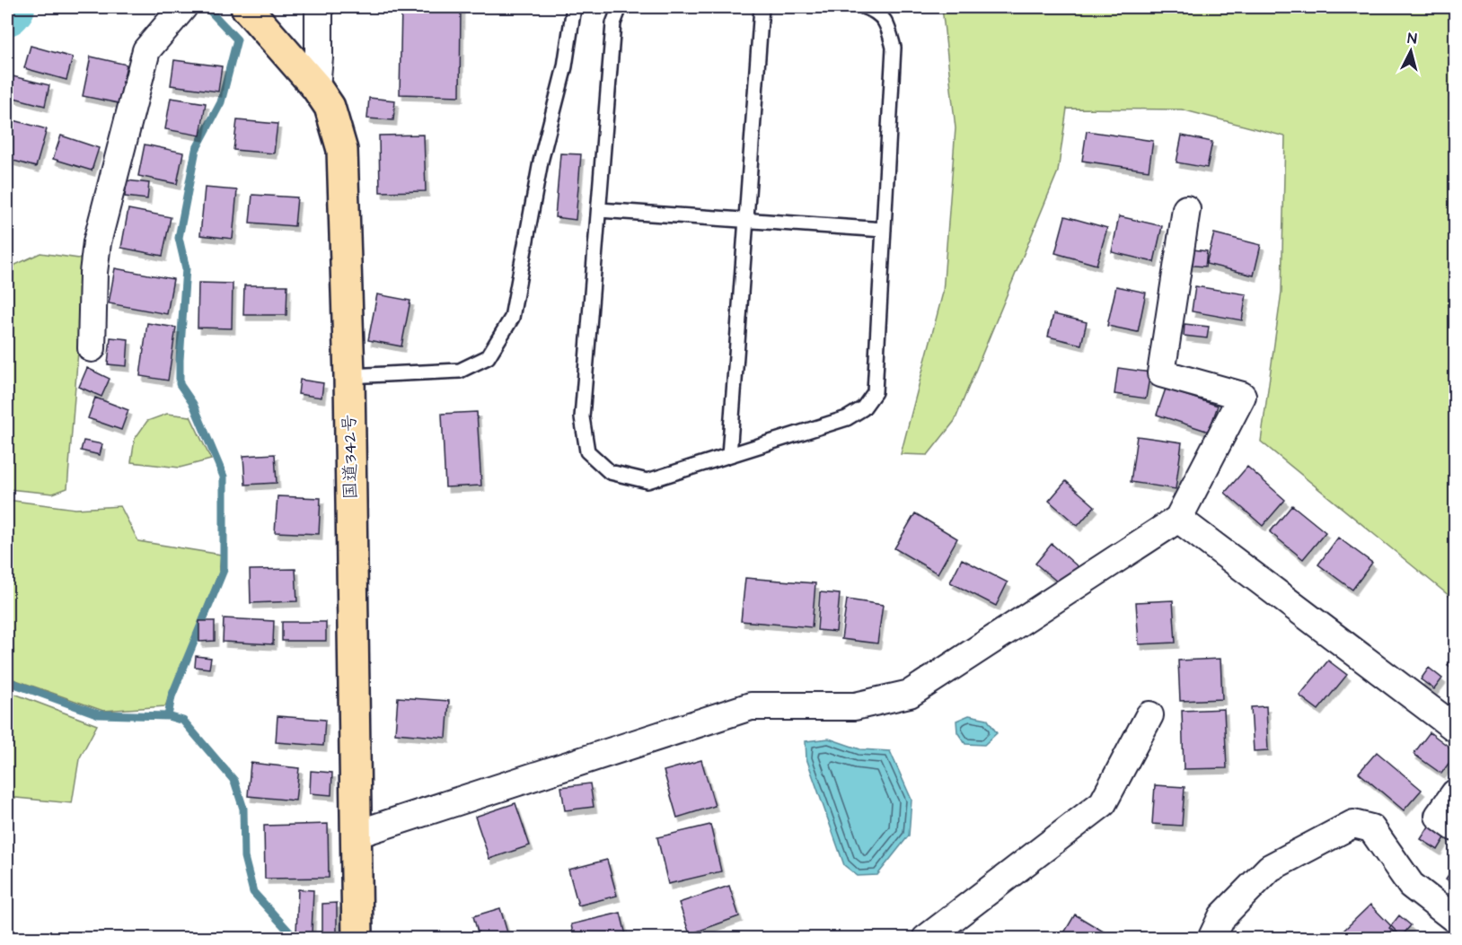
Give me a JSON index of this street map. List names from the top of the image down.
{
  "streets": {
    "highway": ["国道342号"]
  },
  "north": "top"
}
